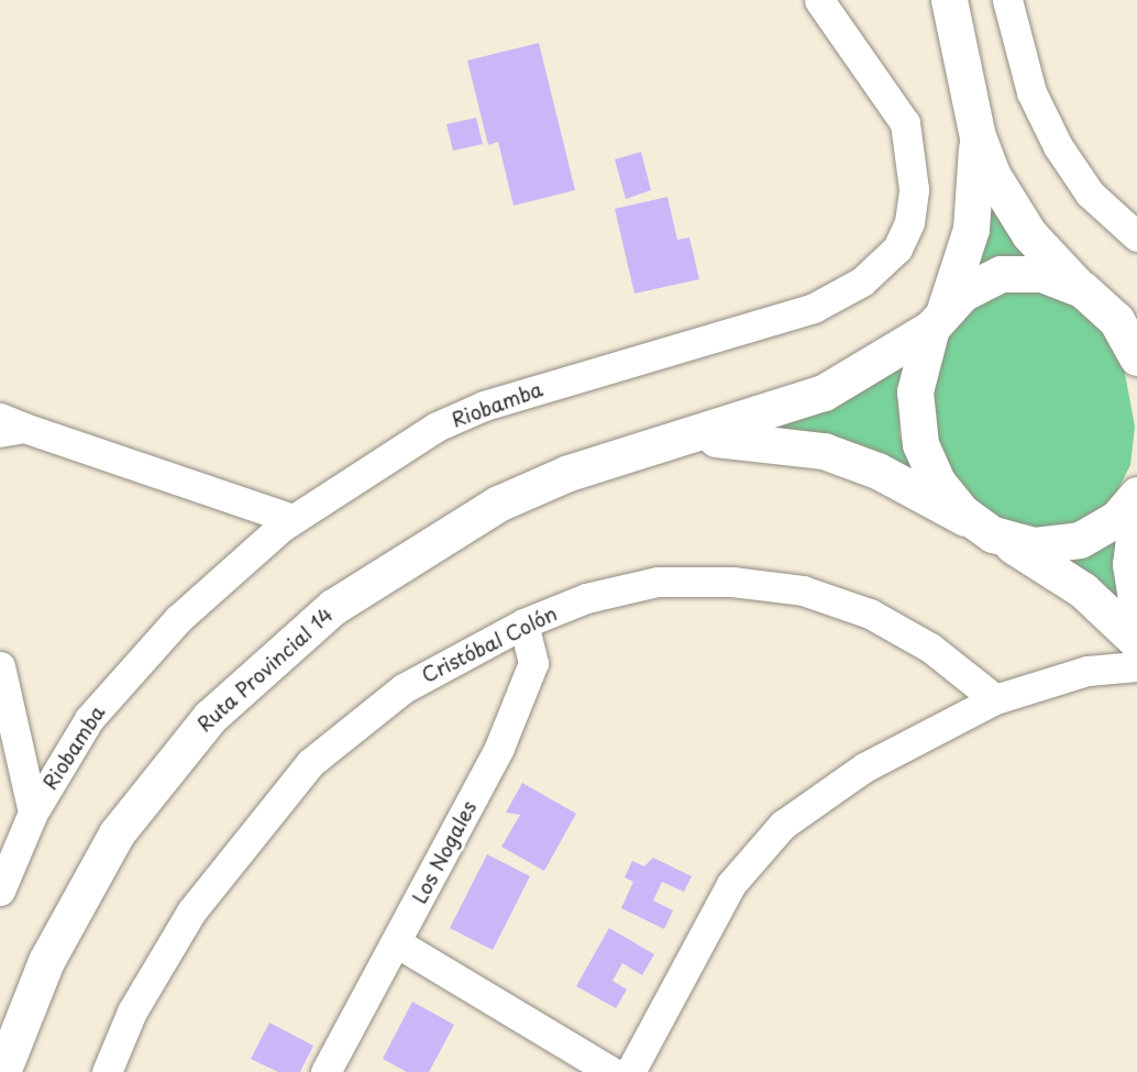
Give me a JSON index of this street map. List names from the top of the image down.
{
  "streets": {
    "main road": ["Ruta Provincial 14"],
    "street": ["Riobamba", "Cristóbal Colón", "Los Nogales"]
  },
  "crossings": [
    ["Cristóbal Colón", "Los Nogales"]
  ]
}
